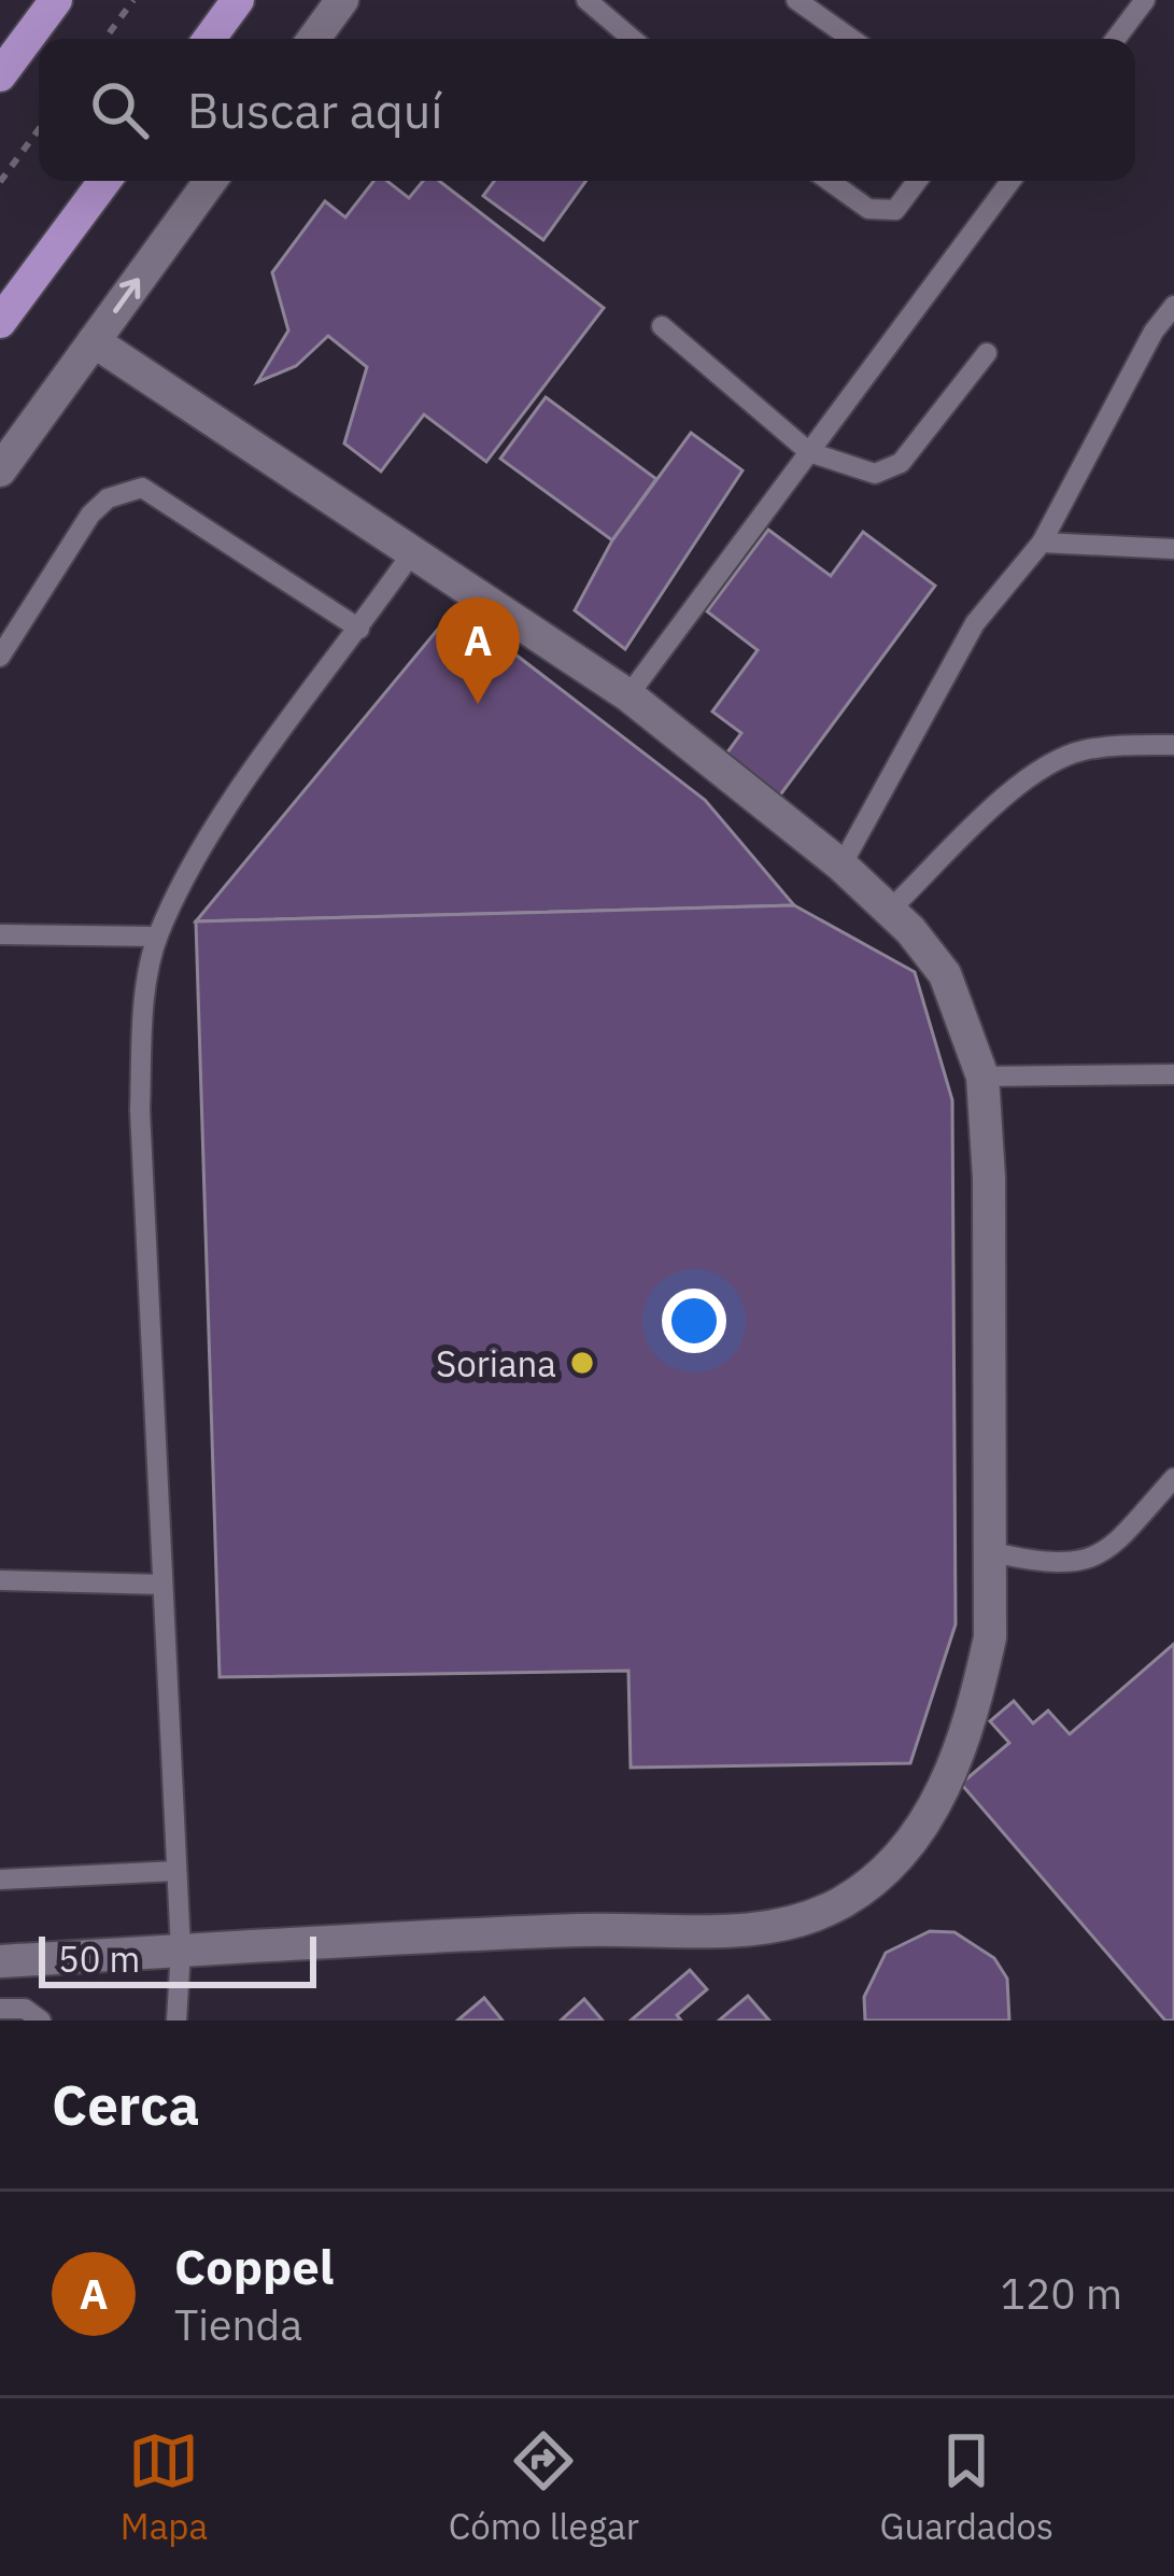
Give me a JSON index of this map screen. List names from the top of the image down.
{
  "places": ["Soriana"],
  "scale_bar": "50 m",
  "page": {
    "search": "Buscar aquí",
    "pins": "A",
    "scale": "50 m",
    "heading": "Cerca",
    "list": [
      {
        "mark": "A",
        "name": "Coppel",
        "note": "Tienda",
        "value": "120 m"
      }
    ],
    "nav": ["Mapa", "Cómo llegar", "Guardados"]
  }
}
